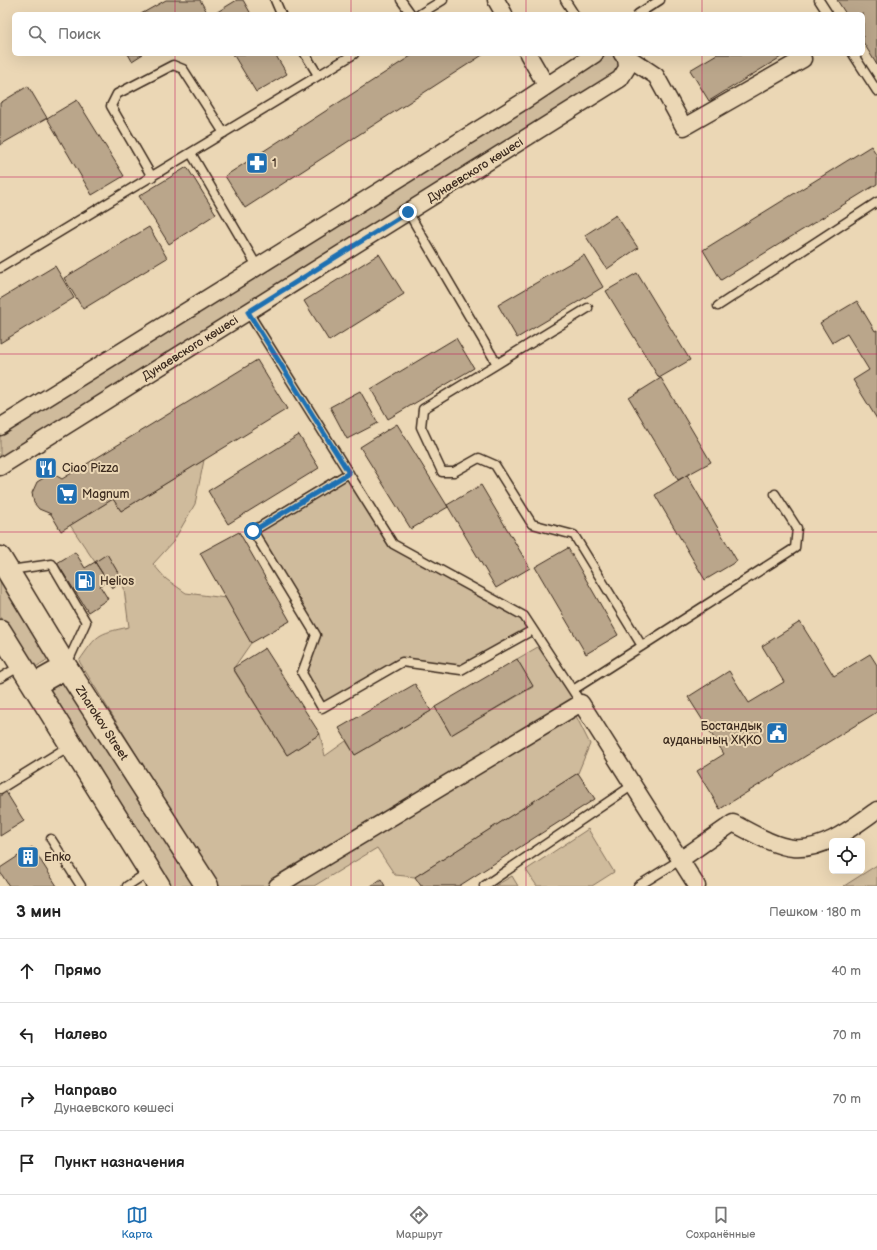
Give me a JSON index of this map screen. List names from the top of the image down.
{
  "streets": {
    "main road": ["Zharokov Street"],
    "street": ["Дунаевского көшесі"]
  },
  "places": {
    "pharmacy": ["1"],
    "restaurant": ["Ciao Pizza"],
    "supermarket": ["Magnum"],
    "fuel station": ["Helios"],
    "public building": ["Бостандық ауданының ХҚКО"],
    "building": ["Enko"]
  },
  "page": {
    "search": "Поиск",
    "heading": ["3 мин", "Пешком · 180 m"],
    "list": [
      ["Прямо", "40 m"],
      ["Налево", "70 m"],
      ["Направо", "Дунаевского көшесі", "70 m"],
      "Пункт назначения"
    ],
    "nav": ["Карта", "Маршрут", "Сохранённые"]
  }
}
